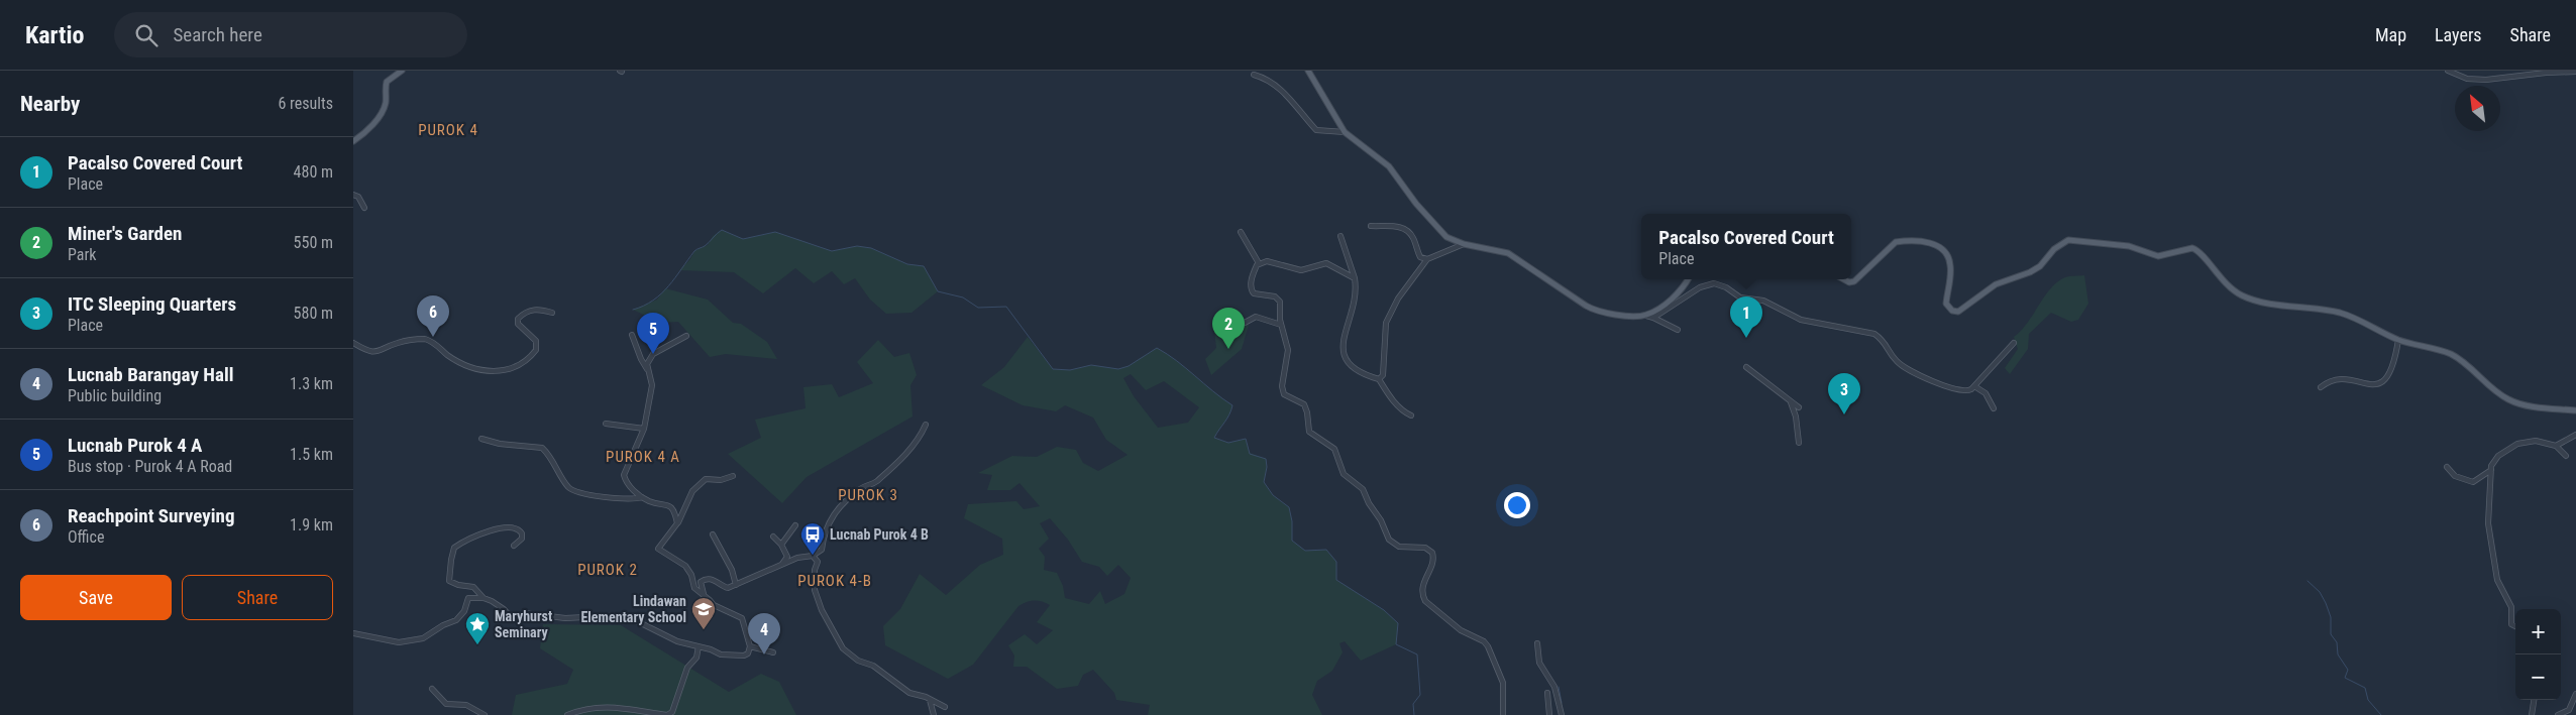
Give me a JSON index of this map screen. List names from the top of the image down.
{
  "districts": [
    "PUROK 4",
    "PUROK 4 A",
    "PUROK 3",
    "PUROK 2",
    "PUROK 4-B"
  ],
  "places": {
    "bus stop": ["Lucnab Purok 4 B"],
    "school or university": ["Lindawan Elementary School"],
    "place": ["Maryhurst Seminary"]
  },
  "north": "top left",
  "page": {
    "header": "Kartio",
    "search": "Search here",
    "nav": ["Map", "Layers", "Share"],
    "heading": ["Nearby", "6 results"],
    "list": [
      {
        "mark": "1",
        "name": "Pacalso Covered Court",
        "note": "Place",
        "value": "480 m"
      },
      {
        "mark": "2",
        "name": "Miner's Garden",
        "note": "Park",
        "value": "550 m"
      },
      {
        "mark": "3",
        "name": "ITC Sleeping Quarters",
        "note": "Place",
        "value": "580 m"
      },
      {
        "mark": "4",
        "name": "Lucnab Barangay Hall",
        "note": "Public building",
        "value": "1.3 km"
      },
      {
        "mark": "5",
        "name": "Lucnab Purok 4 A",
        "note": "Bus stop · Purok 4 A Road",
        "value": "1.5 km"
      },
      {
        "mark": "6",
        "name": "Reachpoint Surveying",
        "note": "Office",
        "value": "1.9 km"
      }
    ],
    "popup": ["Pacalso Covered Court", "Place"],
    "pins": [
      "6",
      "1",
      "2",
      "5",
      "3",
      "4"
    ],
    "buttons": ["Save", "Share"],
    "map_buttons": ["+", "−"]
  }
}
